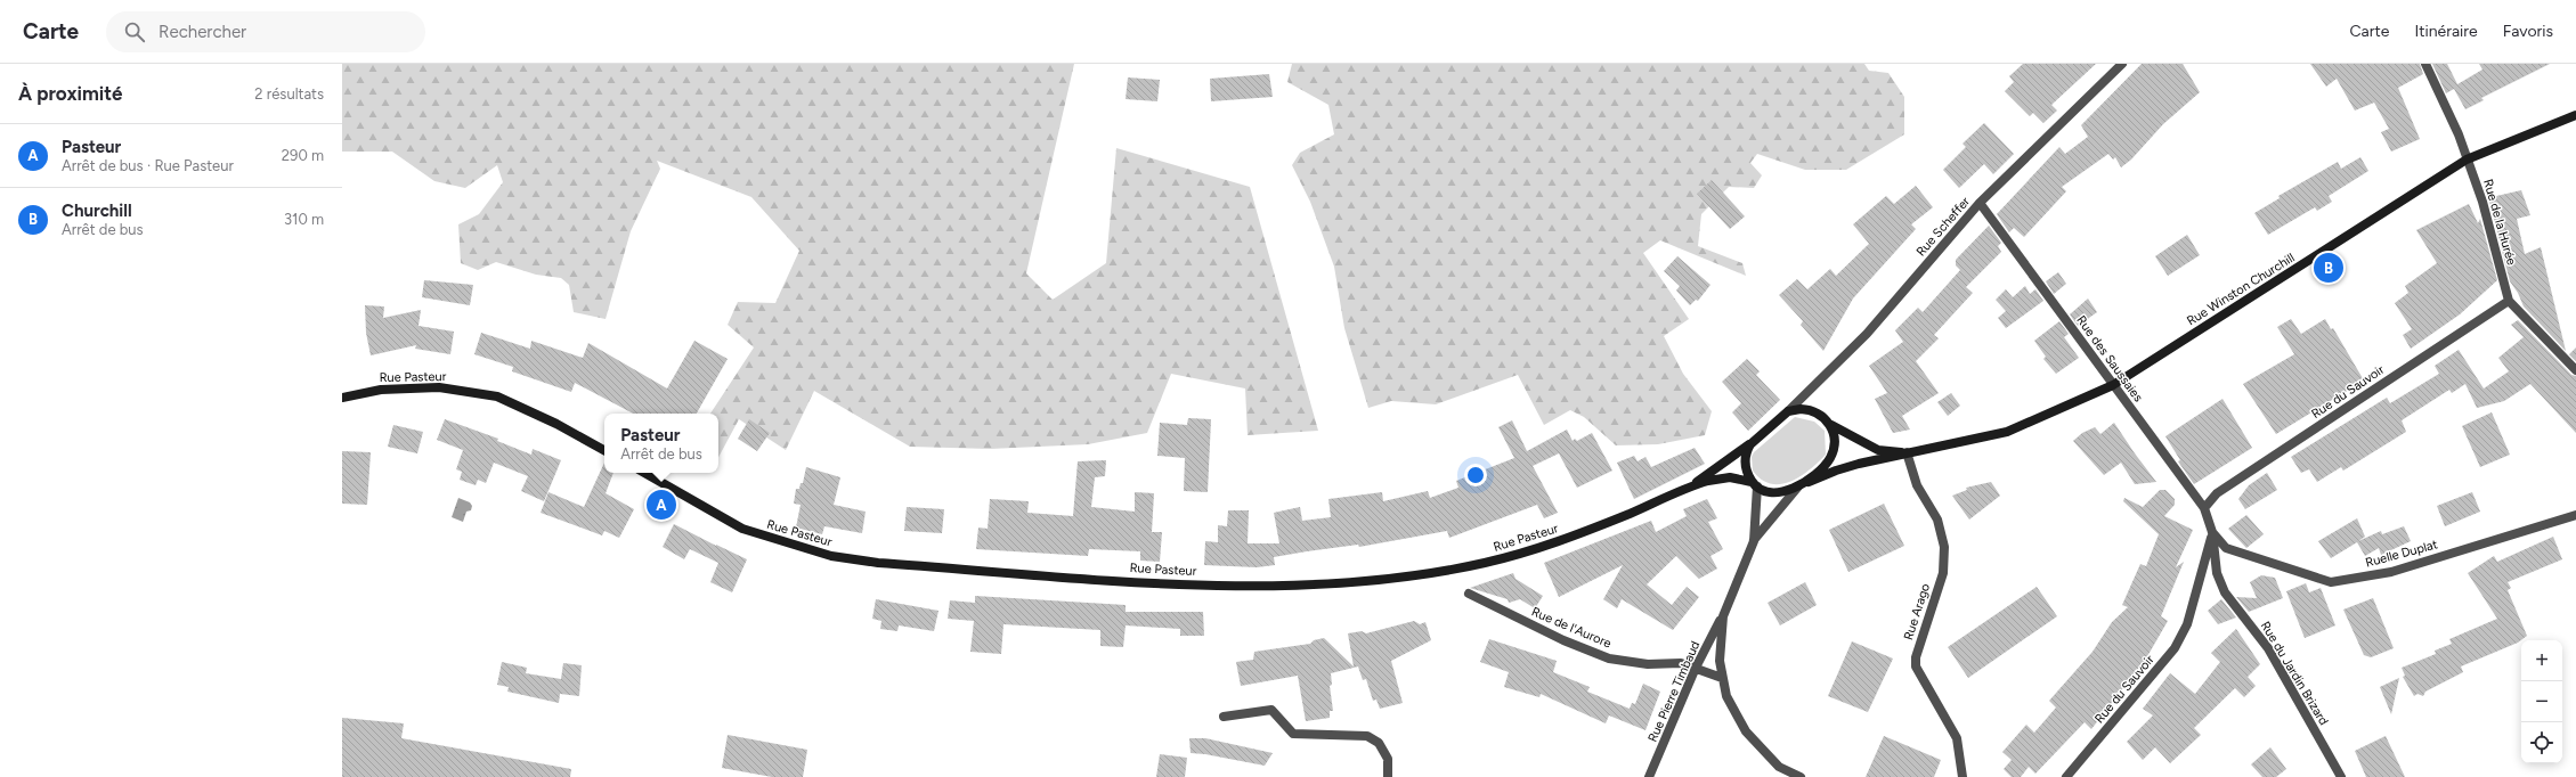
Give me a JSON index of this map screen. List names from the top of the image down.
{
  "streets": {
    "main road": ["Rue Winston Churchill", "Rue Pasteur"],
    "street": [
      "Rue de la Hurée",
      "Rue Scheffer",
      "Rue des Saussaies",
      "Rue du Sauvoir",
      "Ruelle Duplat",
      "Rue Arago",
      "Rue de l'Aurore",
      "Rue du Jardin Brizard",
      "Rue Pierre Timbaud"
    ]
  },
  "crossings": [
    ["Rue de la Hurée", "Rue Winston Churchill"],
    ["Rue de la Hurée", "Rue du Sauvoir"],
    ["Rue Scheffer", "Rue Winston Churchill"],
    ["Rue Scheffer", "Rue des Saussaies"],
    ["Rue Scheffer", "Rue Pasteur"],
    ["Rue Winston Churchill", "Rue des Saussaies"],
    ["Rue Winston Churchill", "Rue Pasteur"],
    ["Rue Winston Churchill", "Rue Arago"],
    ["Rue des Saussaies", "Rue du Sauvoir"],
    ["Rue des Saussaies", "Ruelle Duplat"],
    ["Rue des Saussaies", "Rue du Jardin Brizard"],
    ["Rue du Sauvoir", "Ruelle Duplat"],
    ["Rue du Sauvoir", "Rue du Jardin Brizard"],
    ["Ruelle Duplat", "Rue du Jardin Brizard"],
    ["Rue de l'Aurore", "Rue Pierre Timbaud"]
  ],
  "page": {
    "header": "Carte",
    "search": "Rechercher",
    "nav": ["Carte", "Itinéraire", "Favoris"],
    "heading": ["À proximité", "2 résultats"],
    "list": [
      {
        "mark": "A",
        "name": "Pasteur",
        "note": "Arrêt de bus · Rue Pasteur",
        "value": "290 m"
      },
      {
        "mark": "B",
        "name": "Churchill",
        "note": "Arrêt de bus",
        "value": "310 m"
      }
    ],
    "pins": ["B", "A"],
    "popup": ["Pasteur", "Arrêt de bus"],
    "map_buttons": ["+", "−"]
  }
}
